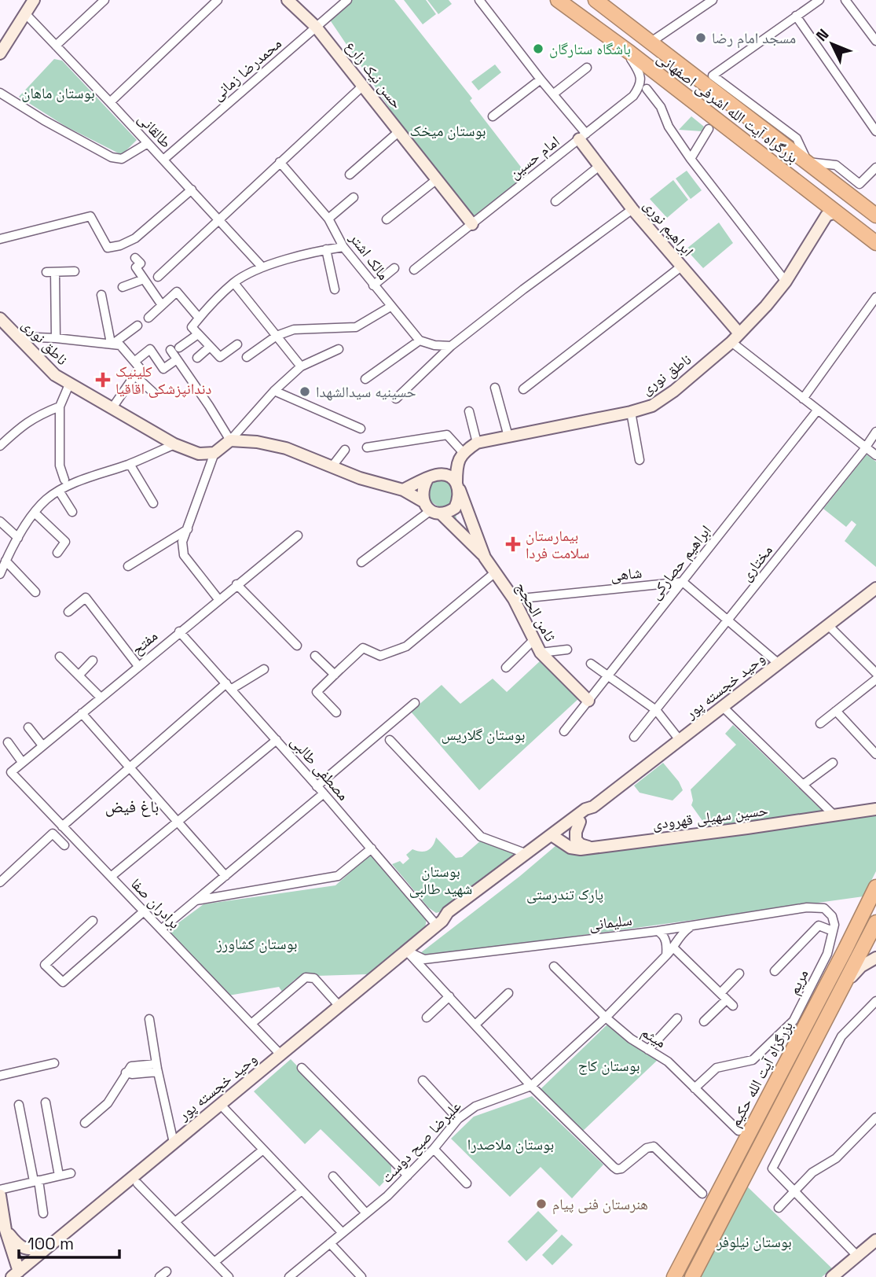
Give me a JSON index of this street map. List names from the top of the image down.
{
  "streets": {
    "highway": ["بزرگراه آیت الله اشرفی اصفهانی", "بزرگراه آیت الله حکیم"],
    "street": [
      "محمدرضا زمانی",
      "حسن نیک زارع",
      "طالقانی",
      "امام حسین",
      "ابراهیم نوری",
      "مالک اشتر",
      "ناطق نوری",
      "ابراهیم حصارکی",
      "مختاری",
      "شاهی",
      "ثامن الحجج",
      "مفتح",
      "وحید خجسته پور",
      "مصطفی طالبی",
      "حسین سهیلی قهرودی",
      "برادران صفا",
      "سلیمانی",
      "مریم",
      "میثم",
      "علیرضا صبح دوست"
    ]
  },
  "crossings": [
    ["محمدرضا زمانی", "حسن نیک زارع"],
    ["محمدرضا زمانی", "طالقانی"],
    ["حسن نیک زارع", "امام حسین"],
    ["بزرگراه آیت الله اشرفی اصفهانی", "امام حسین"],
    ["بزرگراه آیت الله اشرفی اصفهانی", "ناطق نوری"],
    ["امام حسین", "ابراهیم نوری"],
    ["ابراهیم نوری", "ناطق نوری"],
    ["ابراهیم حصارکی", "شاهی"],
    ["ابراهیم حصارکی", "ثامن الحجج"],
    ["شاهی", "ثامن الحجج"],
    ["مفتح", "مصطفی طالبی"],
    ["مفتح", "برادران صفا"],
    ["وحید خجسته پور", "مصطفی طالبی"],
    ["وحید خجسته پور", "حسین سهیلی قهرودی"],
    ["وحید خجسته پور", "برادران صفا"],
    ["وحید خجسته پور", "سلیمانی"],
    ["سلیمانی", "مریم"],
    ["سلیمانی", "علیرضا صبح دوست"],
    ["مریم", "میثم"],
    ["میثم", "علیرضا صبح دوست"]
  ],
  "districts": ["باغ فیض"],
  "parks": [
    "بوستان ماهان",
    "بوستان میخک",
    "بوستان گلاریس",
    "بوستان شهید طالبی",
    "پارک تندرستی",
    "بوستان کشاورز",
    "بوستان کاج",
    "بوستان ملاصدرا",
    "بوستان نیلوفر"
  ],
  "places": {
    "other": [
      "مسجد امام رضا",
      "باشگاه ستارگان",
      "حسینیه سیدالشهدا",
      "هنرستان فنی پیام"
    ],
    "health": ["کلینیک دندانپزشکی اقاقیا", "بیمارستان سلامت فردا"]
  },
  "scale_bar": "100 m",
  "north": "top left"
}
